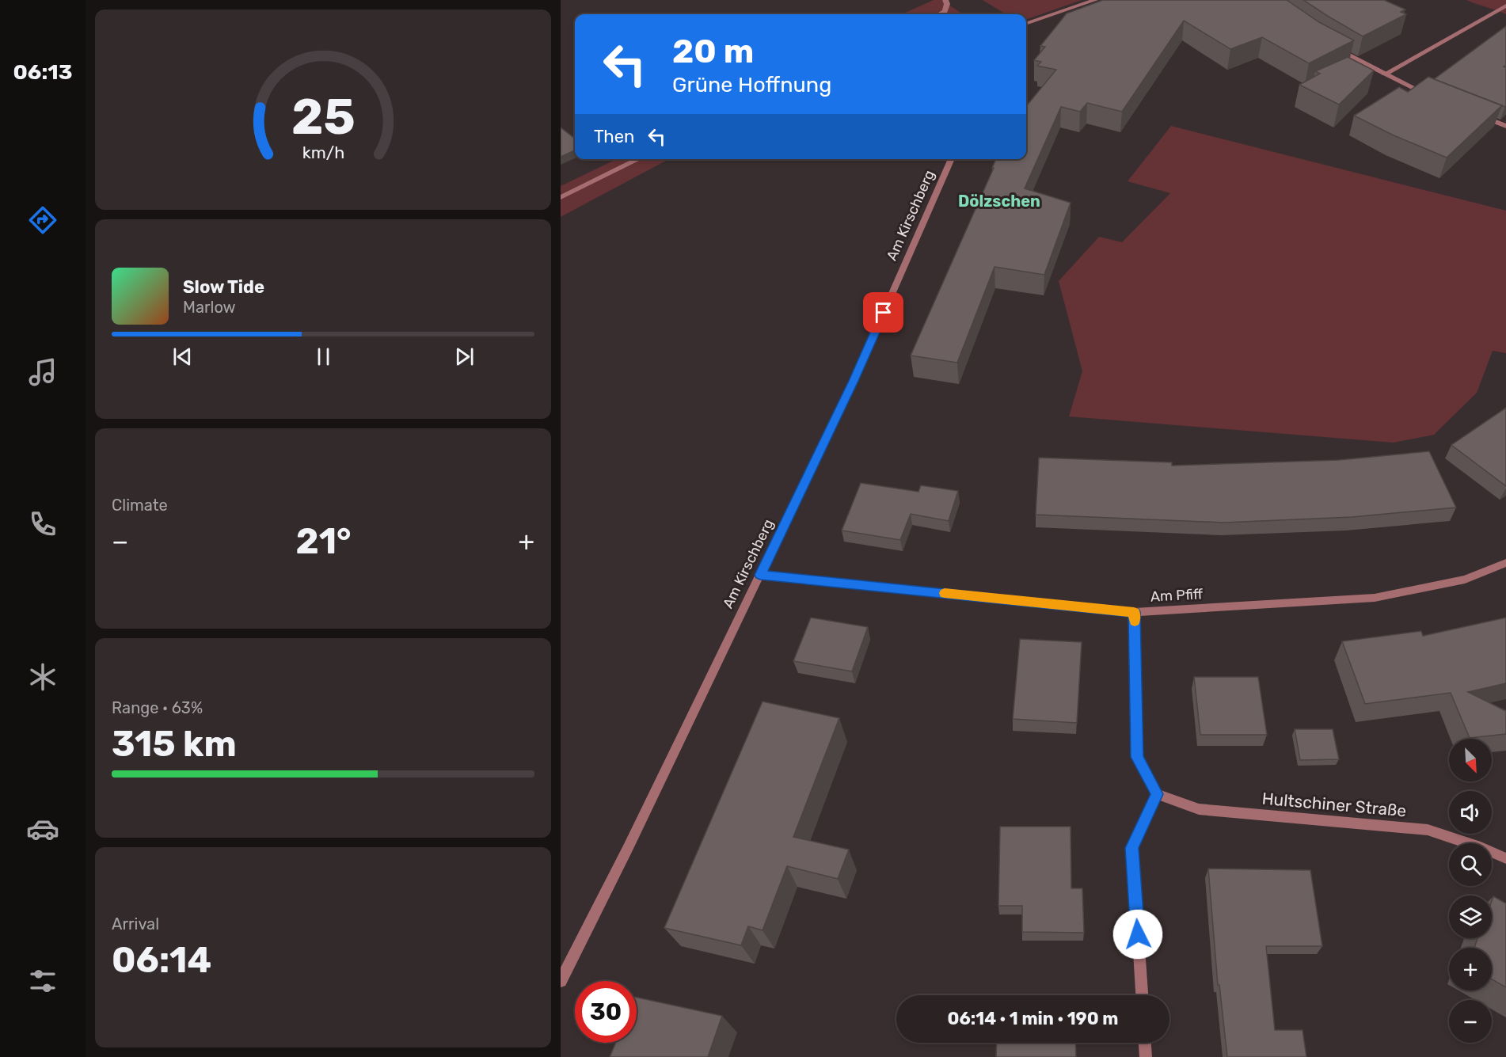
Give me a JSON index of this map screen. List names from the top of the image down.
{
  "streets": {
    "street": ["Am Kirschberg", "Am Pfiff", "Hultschiner Straße"]
  },
  "crossings": [
    ["Am Kirschberg", "Am Pfiff"]
  ],
  "districts": ["Dölzschen"],
  "north": "bottom right",
  "page": {
    "tabs": "06:13",
    "turn": ["20 m", "Grüne Hoffnung"],
    "then": "Then",
    "song": ["Slow Tide", "Marlow"],
    "tile": [
      "Climate",
      ["Range · 63%", "315 km"],
      ["Arrival", "06:14"]
    ],
    "heat": ["−", "21°", "+"],
    "map_buttons": ["+", "−"],
    "limit": "30",
    "trip": "06:14 · 1 min · 190 m",
    "gauge": ["25", "km/h"]
  }
}
